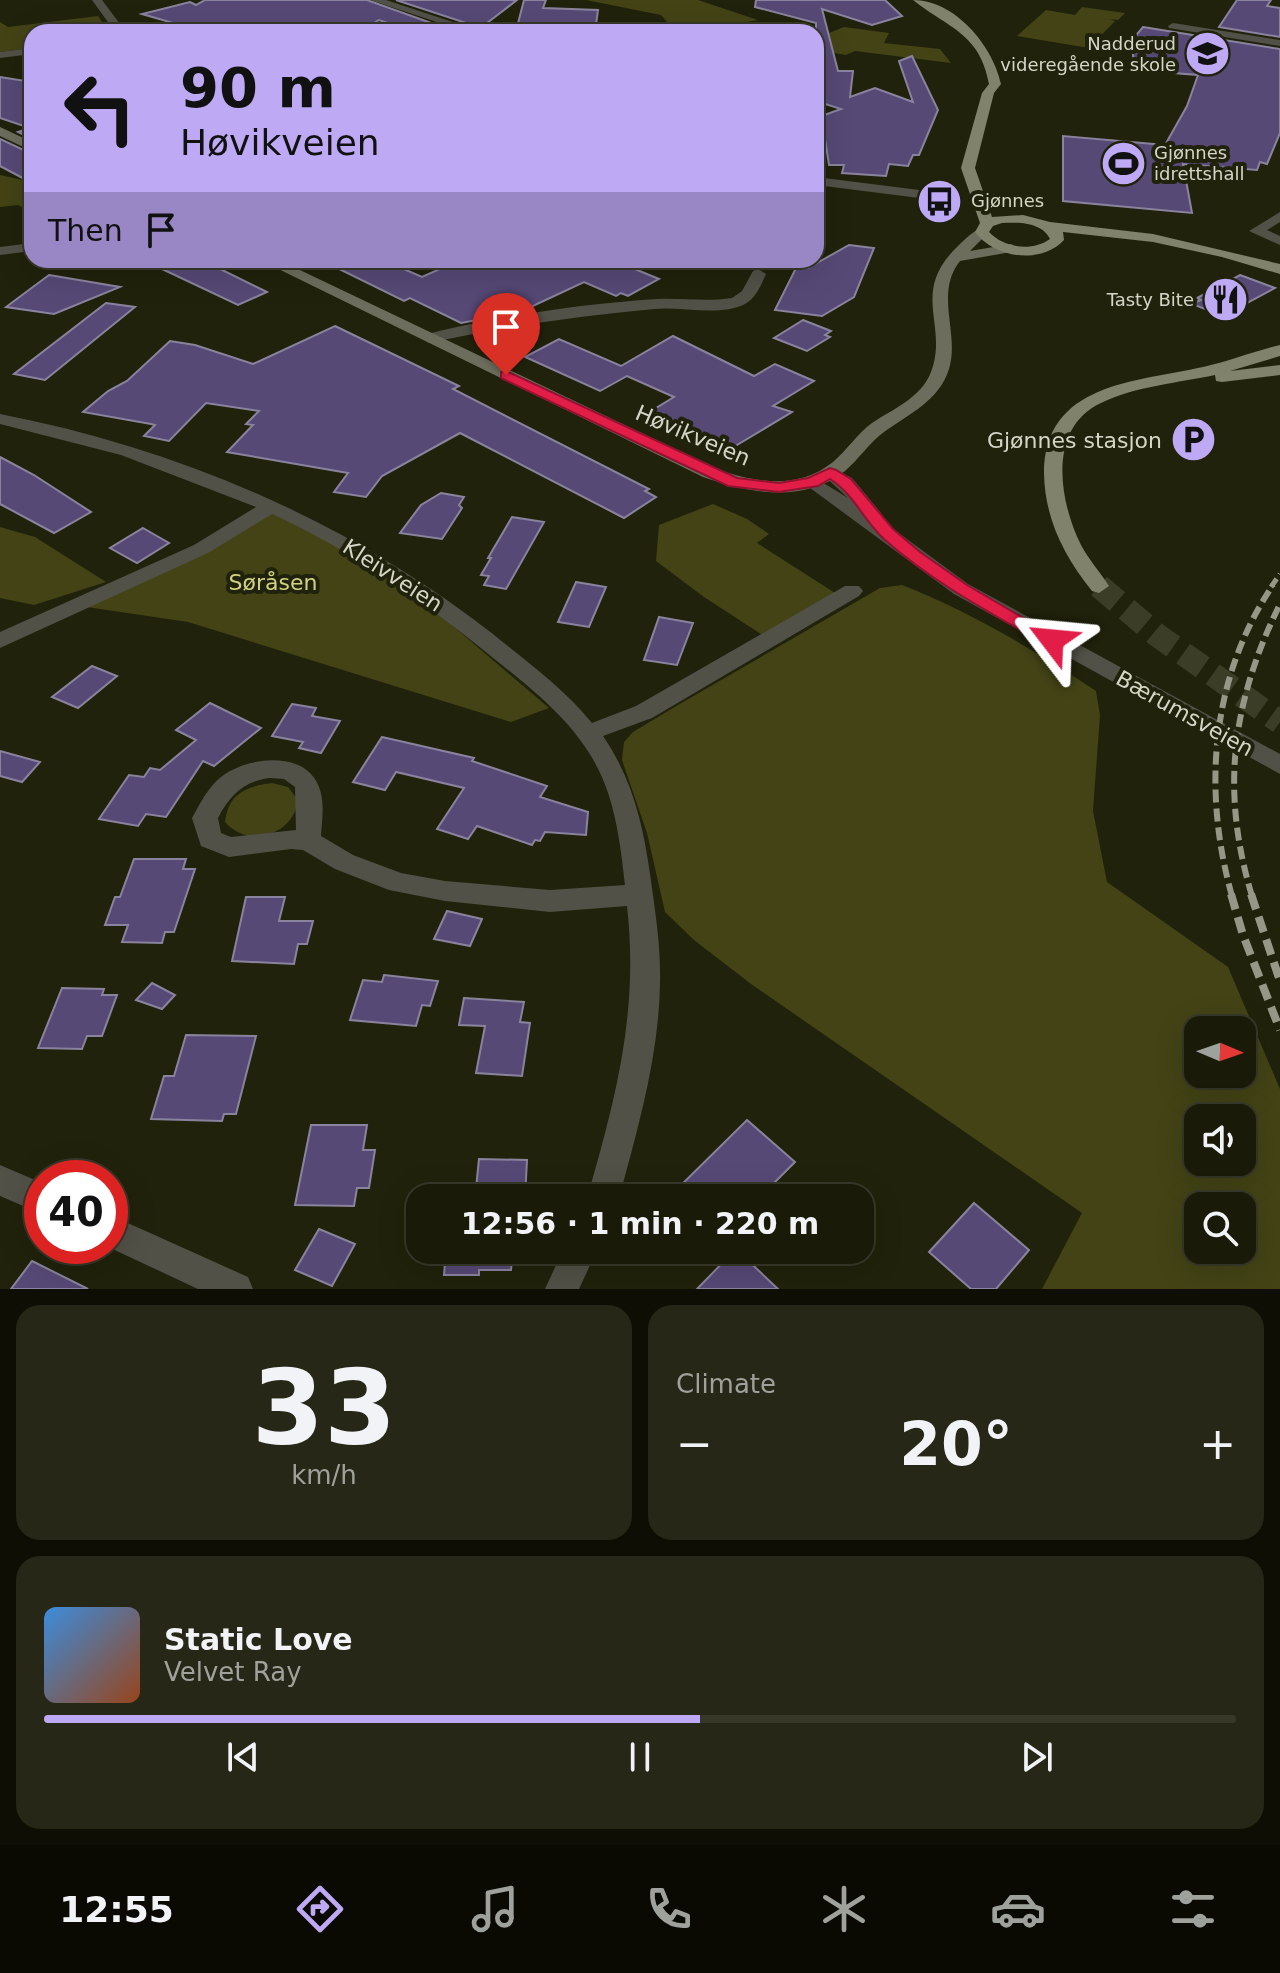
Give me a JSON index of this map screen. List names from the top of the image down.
{
  "streets": {
    "main road": ["Høvikveien"],
    "street": ["Kleivveien", "Bærumsveien"]
  },
  "crossings": [
    ["Høvikveien", "Bærumsveien"]
  ],
  "parks": ["Søråsen"],
  "places": {
    "school or university": ["Nadderud videregående skole"],
    "sports": ["Gjønnes idrettshall"],
    "bus stop": ["Gjønnes"],
    "restaurant": ["Tasty Bite"],
    "parking": ["Gjønnes stasjon"]
  },
  "north": "right",
  "page": {
    "turn": ["90 m", "Høvikveien"],
    "then": "Then",
    "limit": "40",
    "trip": "12:56 · 1 min · 220 m",
    "tile": [
      ["33", "km/h"],
      "Climate"
    ],
    "heat": ["−", "20°", "+"],
    "song": ["Static Love", "Velvet Ray"],
    "tabs": "12:55"
  }
}
